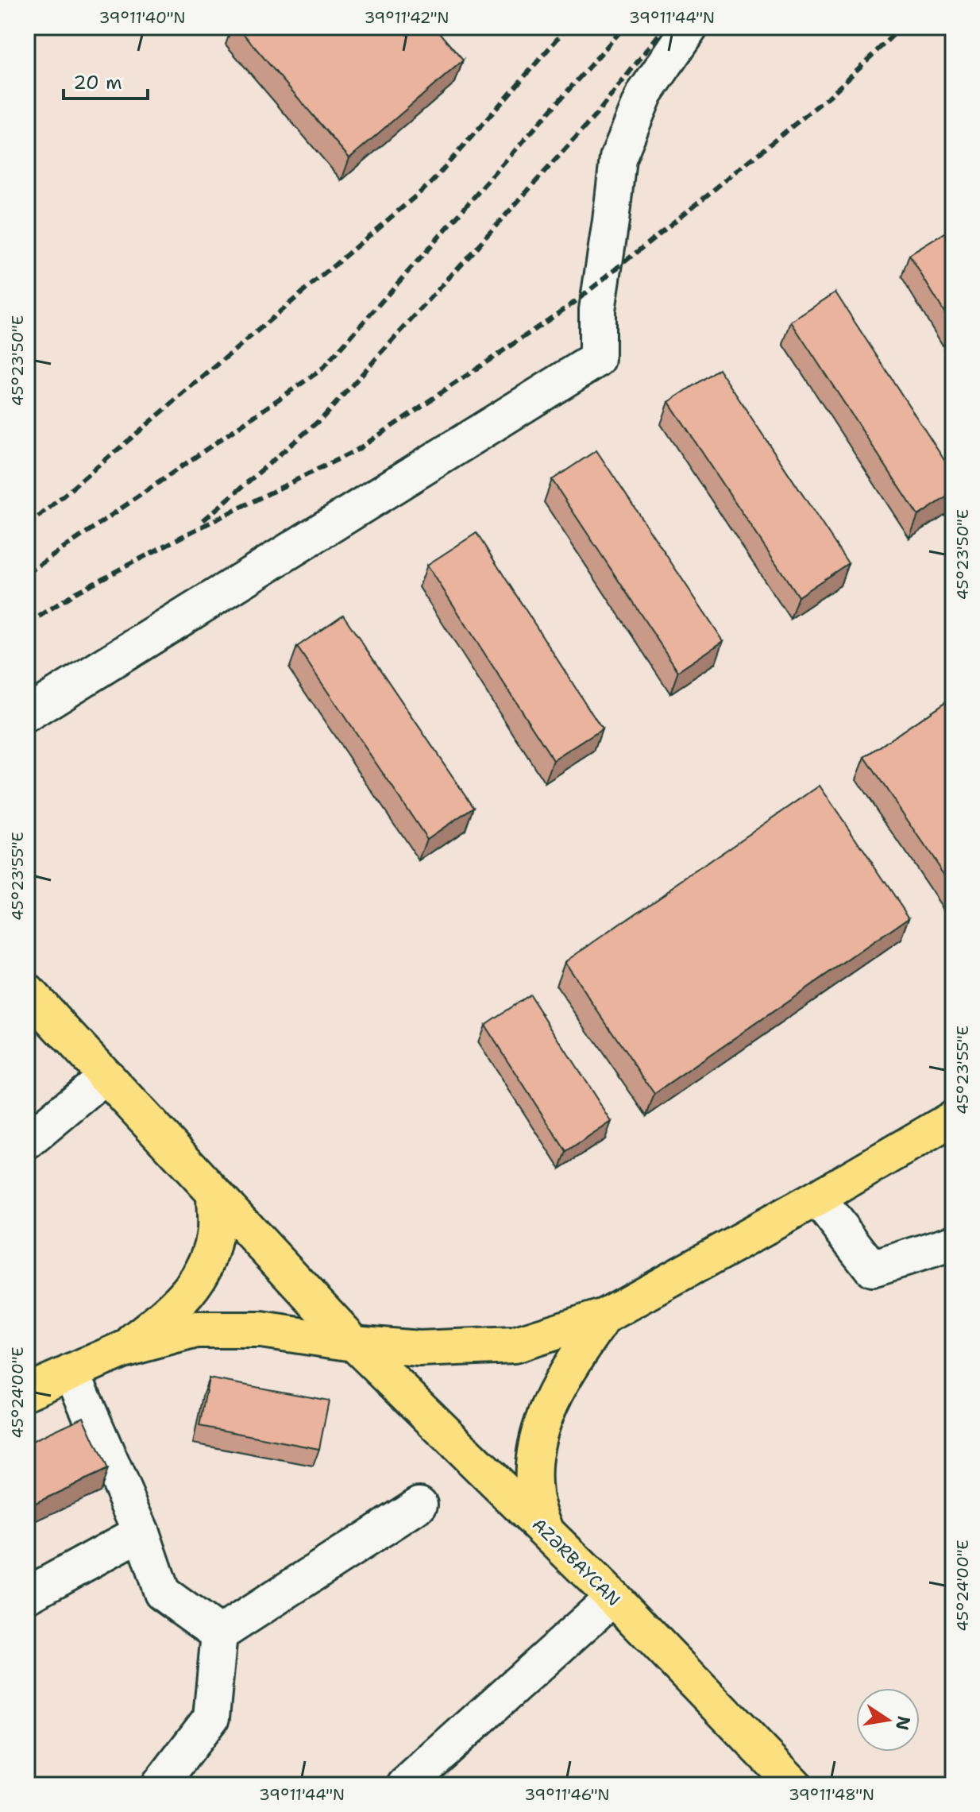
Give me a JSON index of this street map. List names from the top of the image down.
{
  "streets": {
    "main road": ["AZƏRBAYCAN"]
  },
  "scale_bar": "20 m",
  "north": "right",
  "coordinates": [
    "39°11'40\"N",
    "39°11'42\"N",
    "39°11'44\"N",
    "45°23'50\"E",
    "45°23'55\"E",
    "45°24'00\"E",
    "39°11'46\"N",
    "39°11'48\"N"
  ]
}
